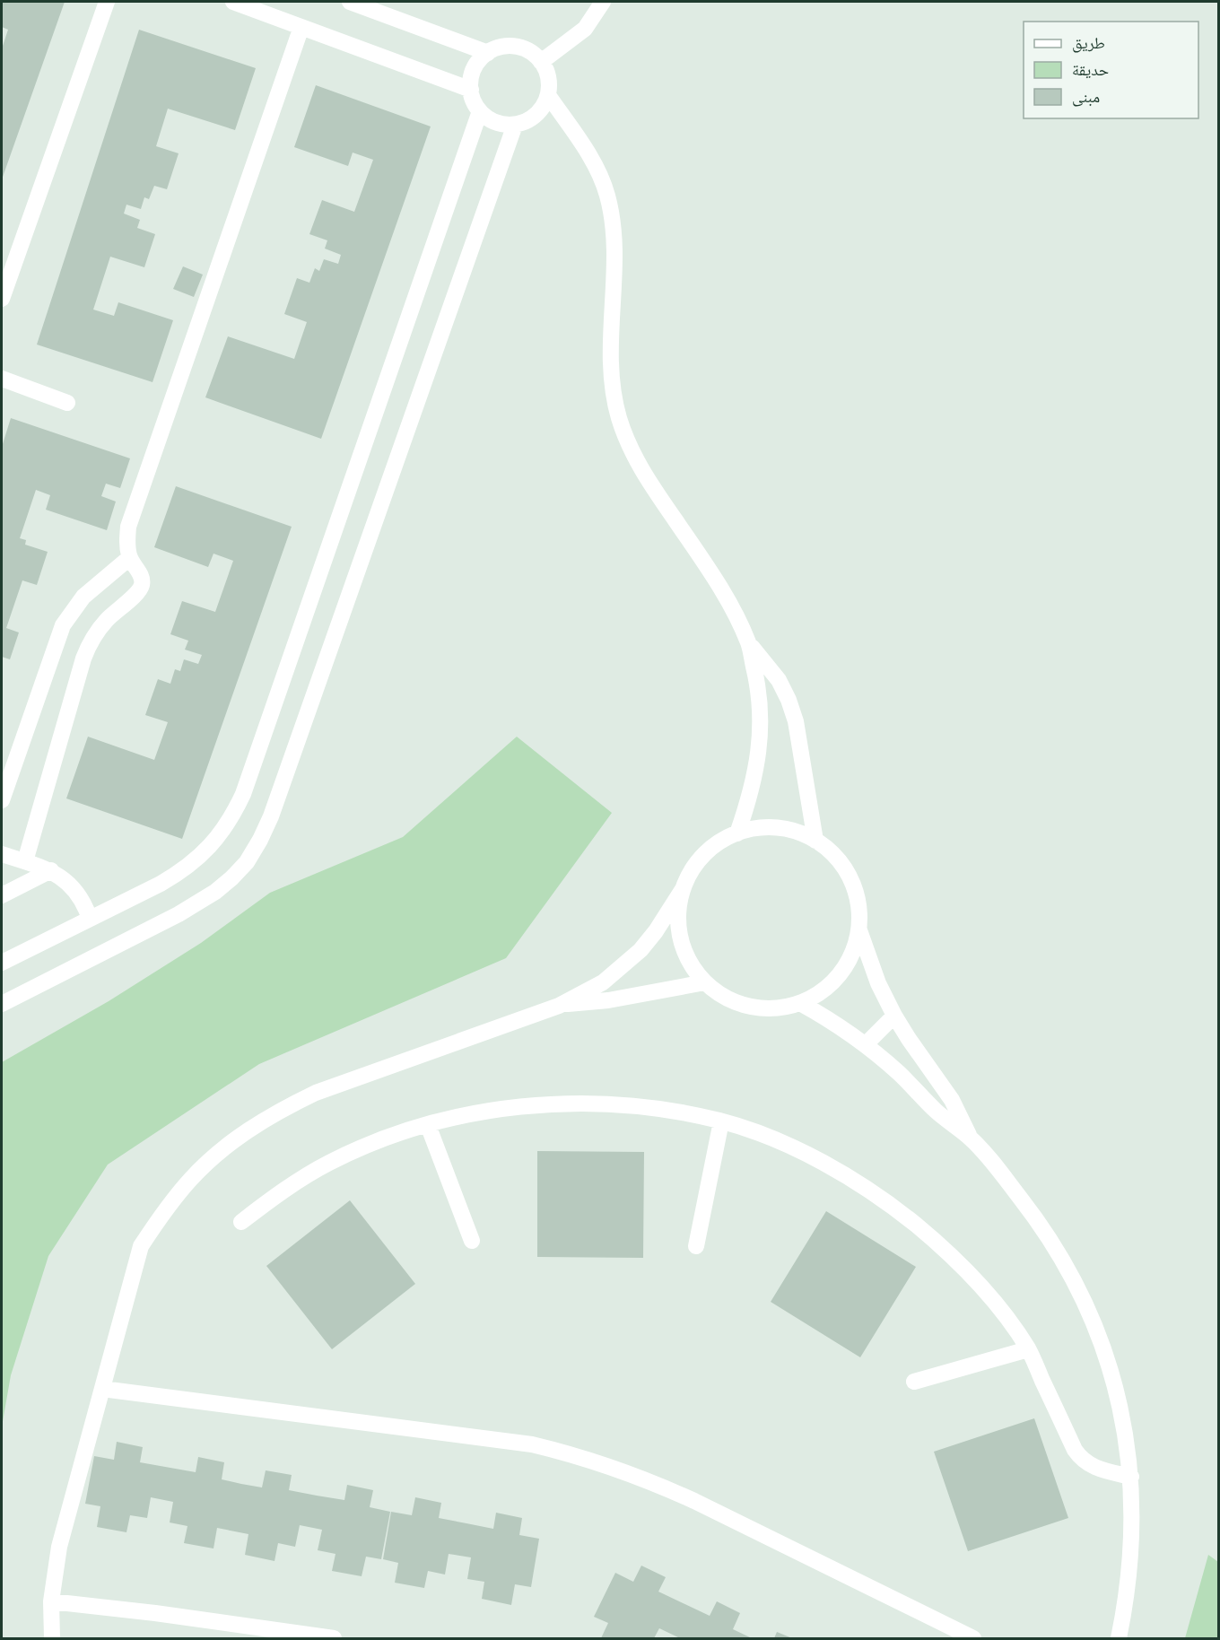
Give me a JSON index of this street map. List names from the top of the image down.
{
  "legend": ["طريق", "حديقة", "مبنى"]
}
